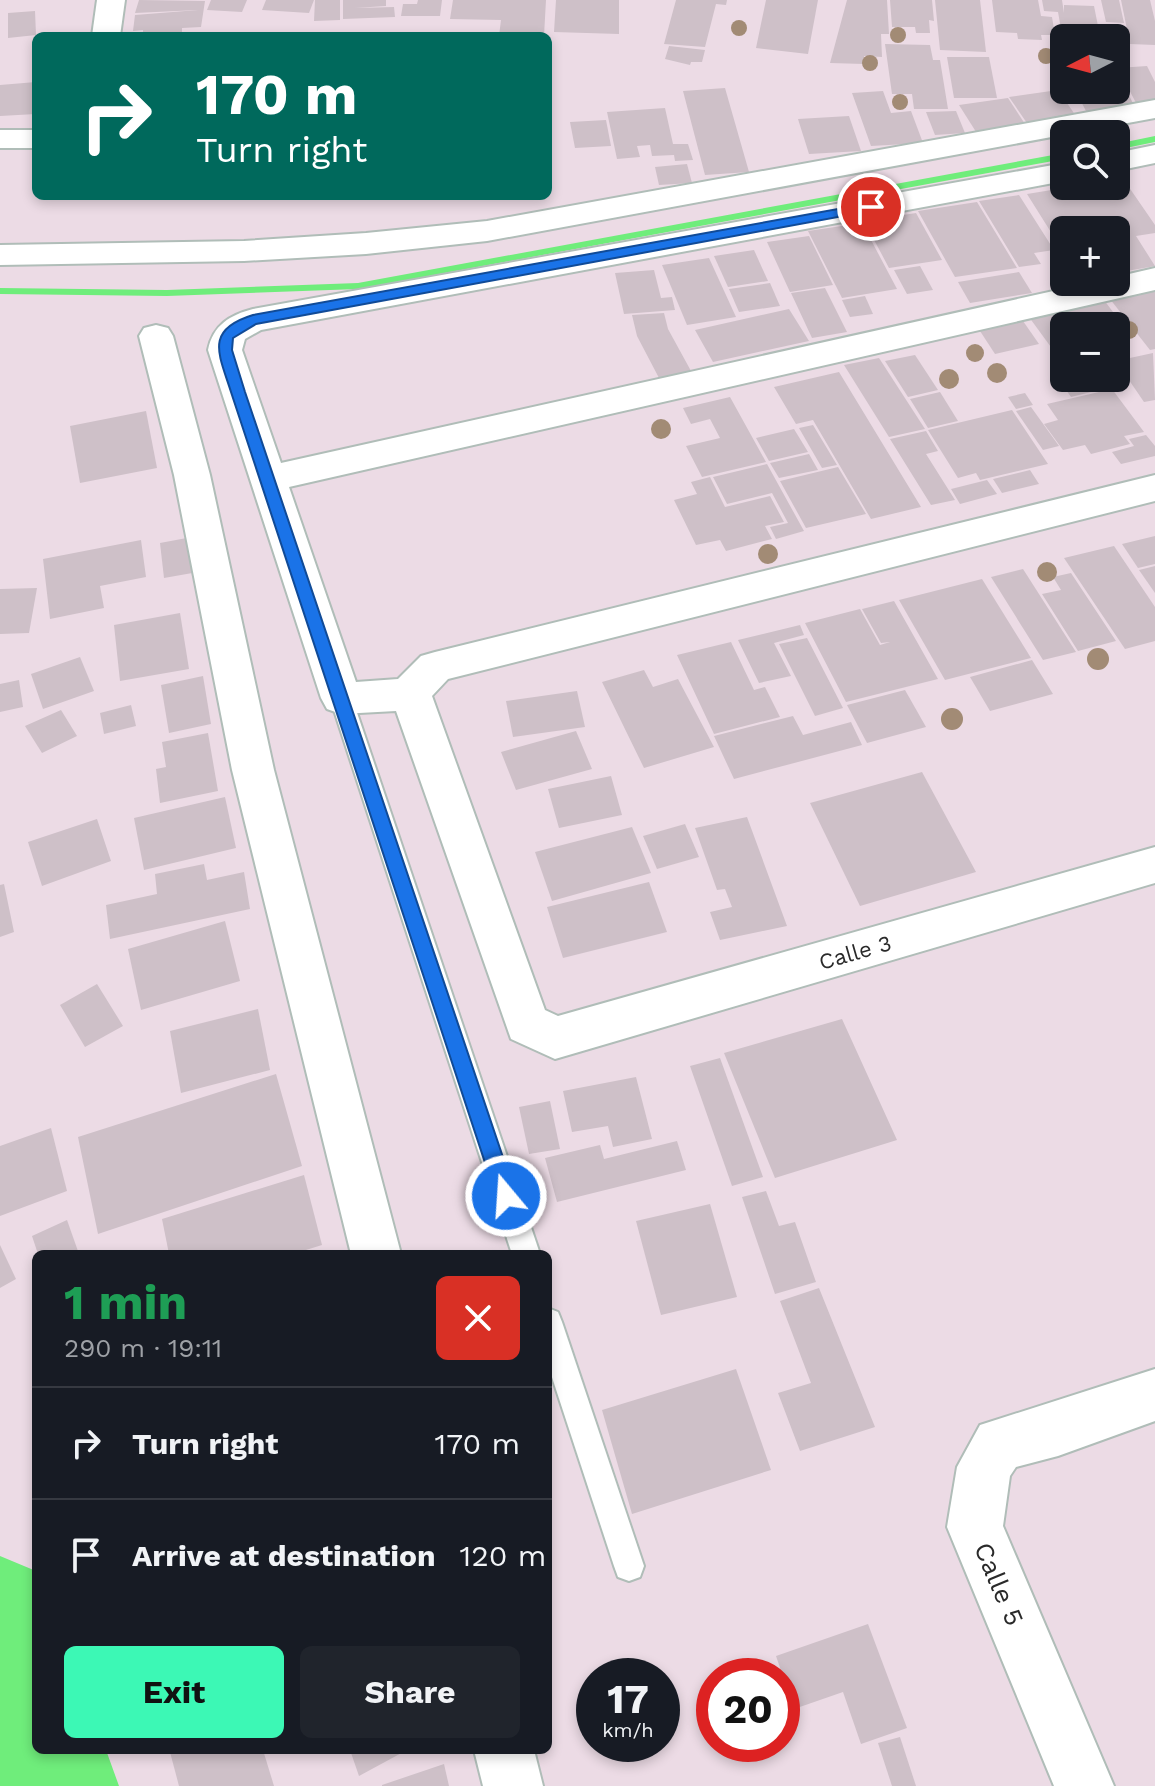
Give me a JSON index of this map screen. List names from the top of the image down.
{
  "streets": {
    "street": ["Calle 3", "Calle 5"]
  },
  "north": "left",
  "page": {
    "map_buttons": ["+", "−"],
    "turn": ["170 m", "Turn right"],
    "heading": ["1 min", "290 m · 19:11"],
    "list": [
      {
        "name": "Turn right",
        "value": "170 m"
      },
      {
        "name": "Arrive at destination",
        "value": "120 m"
      }
    ],
    "buttons": ["Exit", "Share"],
    "speed": "17 km/h",
    "limit": "20"
  }
}
